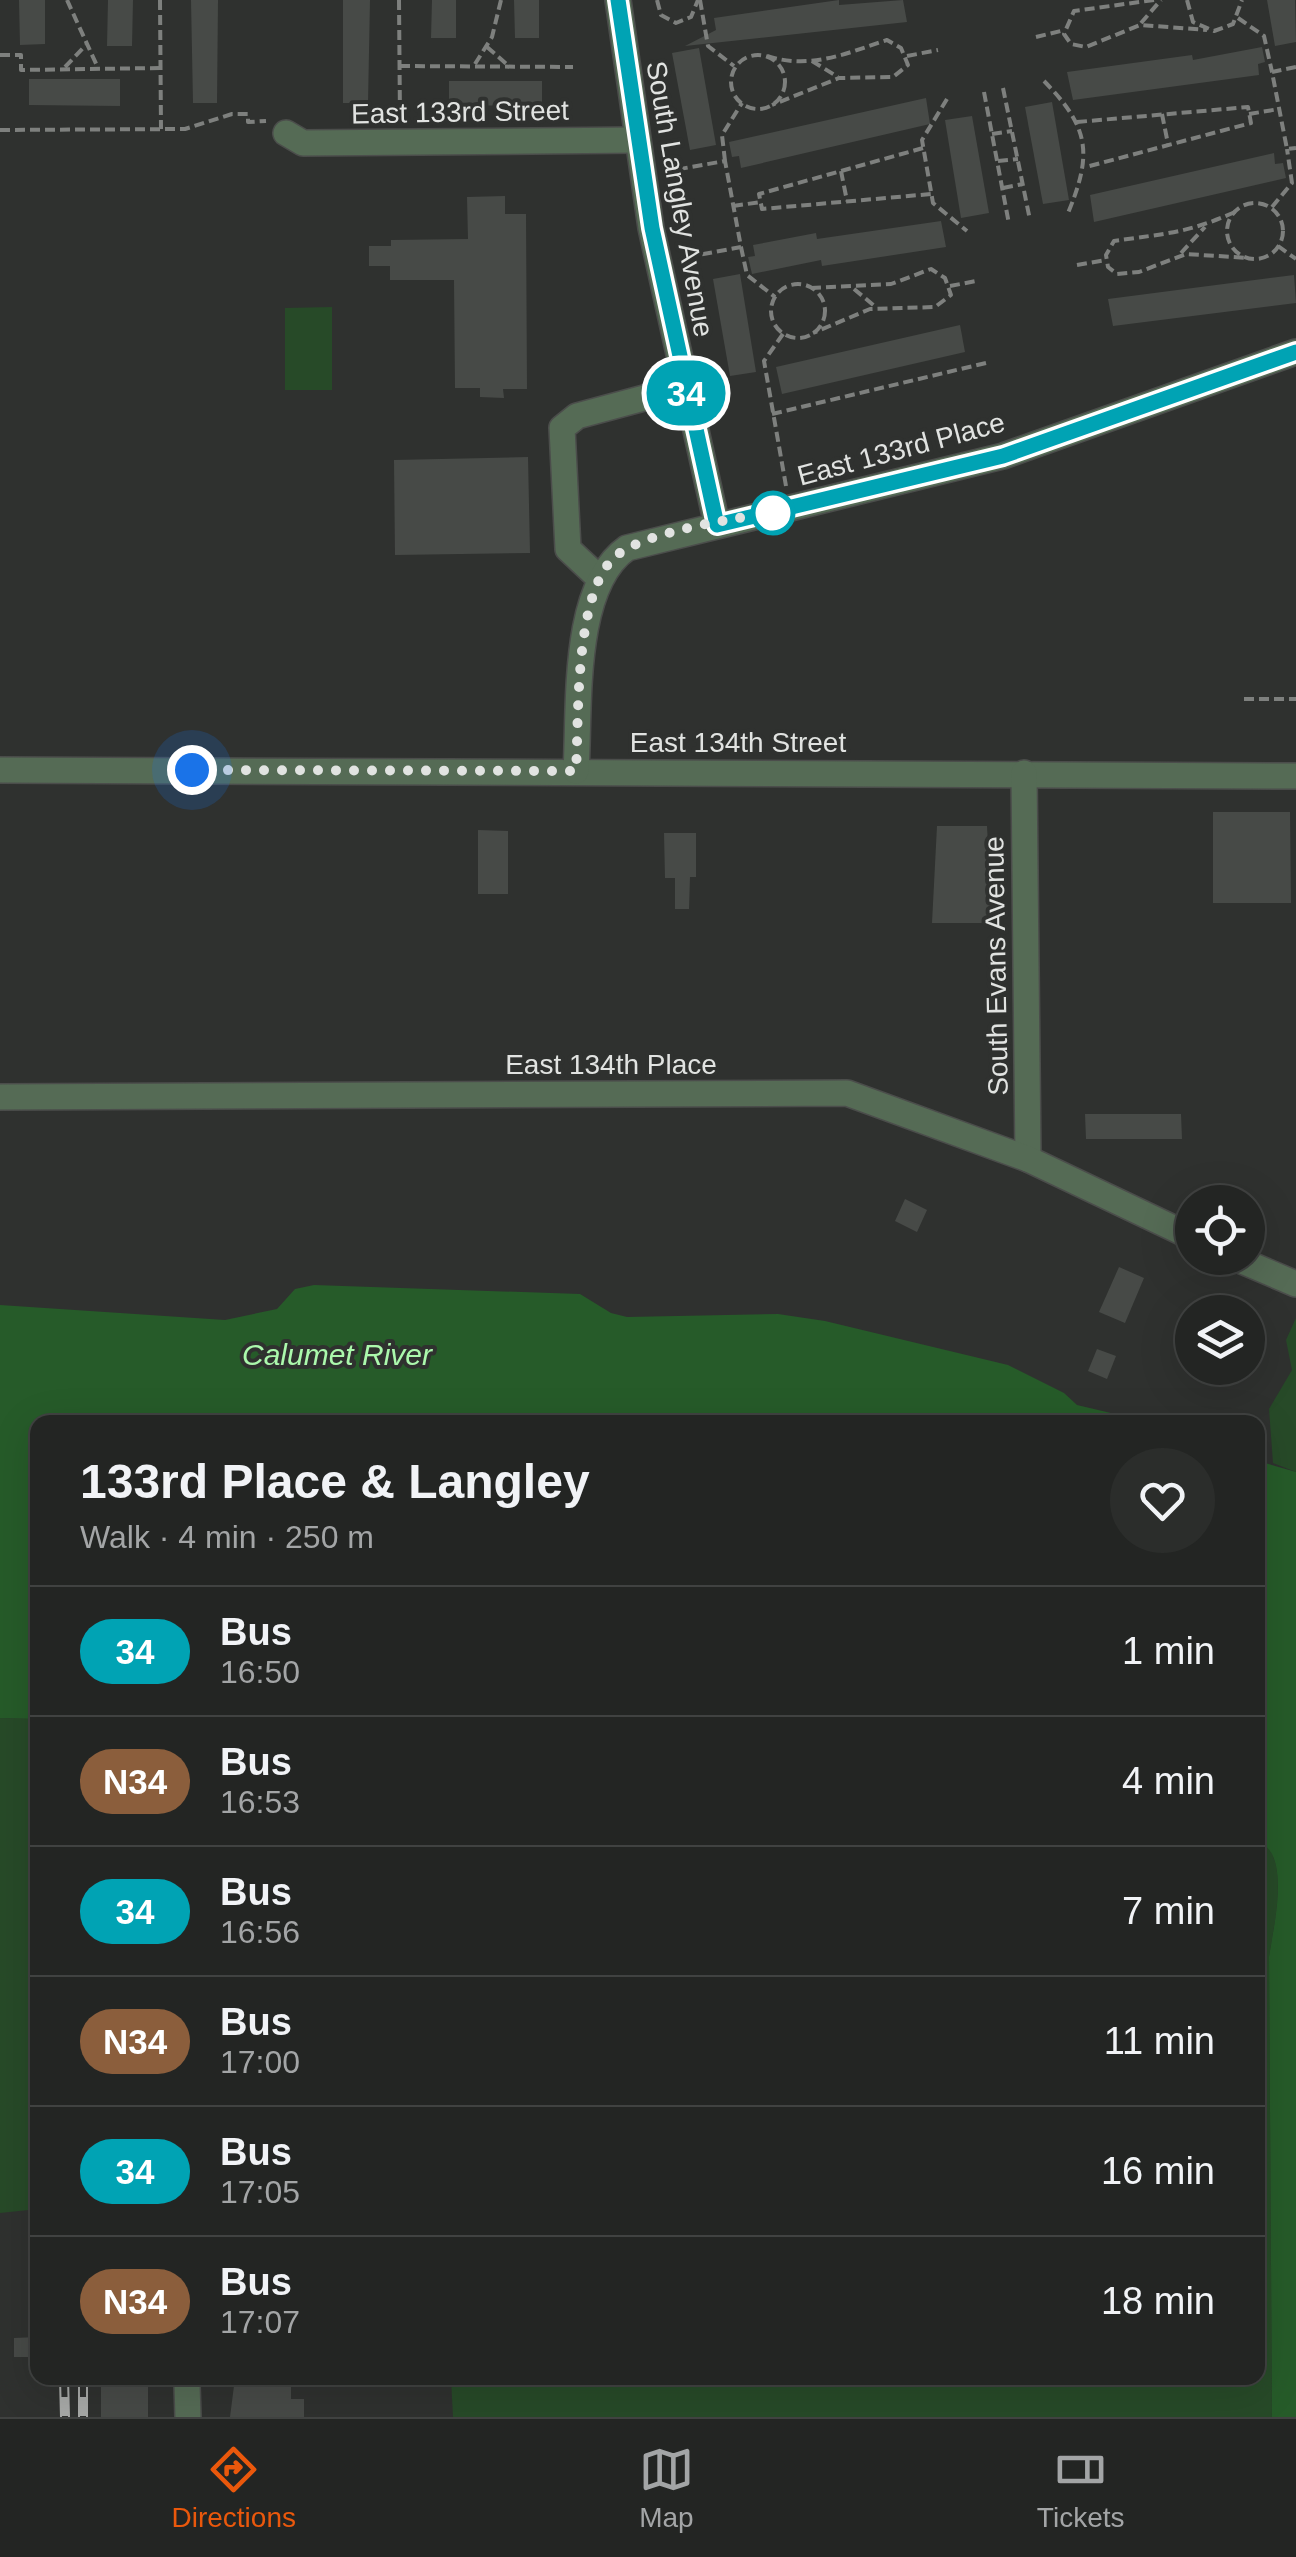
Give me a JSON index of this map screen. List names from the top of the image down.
{
  "streets": {
    "street": [
      "East 133rd Street",
      "South Langley Avenue",
      "East 133rd Place",
      "East 134th Street",
      "South Evans Avenue",
      "East 134th Place"
    ]
  },
  "crossings": [
    ["East 133rd Street", "South Langley Avenue"],
    ["South Langley Avenue", "East 133rd Place"],
    ["East 134th Street", "South Evans Avenue"],
    ["South Evans Avenue", "East 134th Place"]
  ],
  "water": ["Calumet River"],
  "lines": ["bus line 34"],
  "page": {
    "on_map": "34",
    "heading": ["133rd Place & Langley", "Walk · 4 min · 250 m"],
    "list": [
      {
        "mark": "34",
        "name": "Bus",
        "note": "16:50",
        "value": "1 min"
      },
      {
        "mark": "N34",
        "name": "Bus",
        "note": "16:53",
        "value": "4 min"
      },
      {
        "mark": "34",
        "name": "Bus",
        "note": "16:56",
        "value": "7 min"
      },
      {
        "mark": "N34",
        "name": "Bus",
        "note": "17:00",
        "value": "11 min"
      },
      {
        "mark": "34",
        "name": "Bus",
        "note": "17:05",
        "value": "16 min"
      },
      {
        "mark": "N34",
        "name": "Bus",
        "note": "17:07",
        "value": "18 min"
      }
    ],
    "tabs": ["Directions", "Map", "Tickets"]
  }
}
